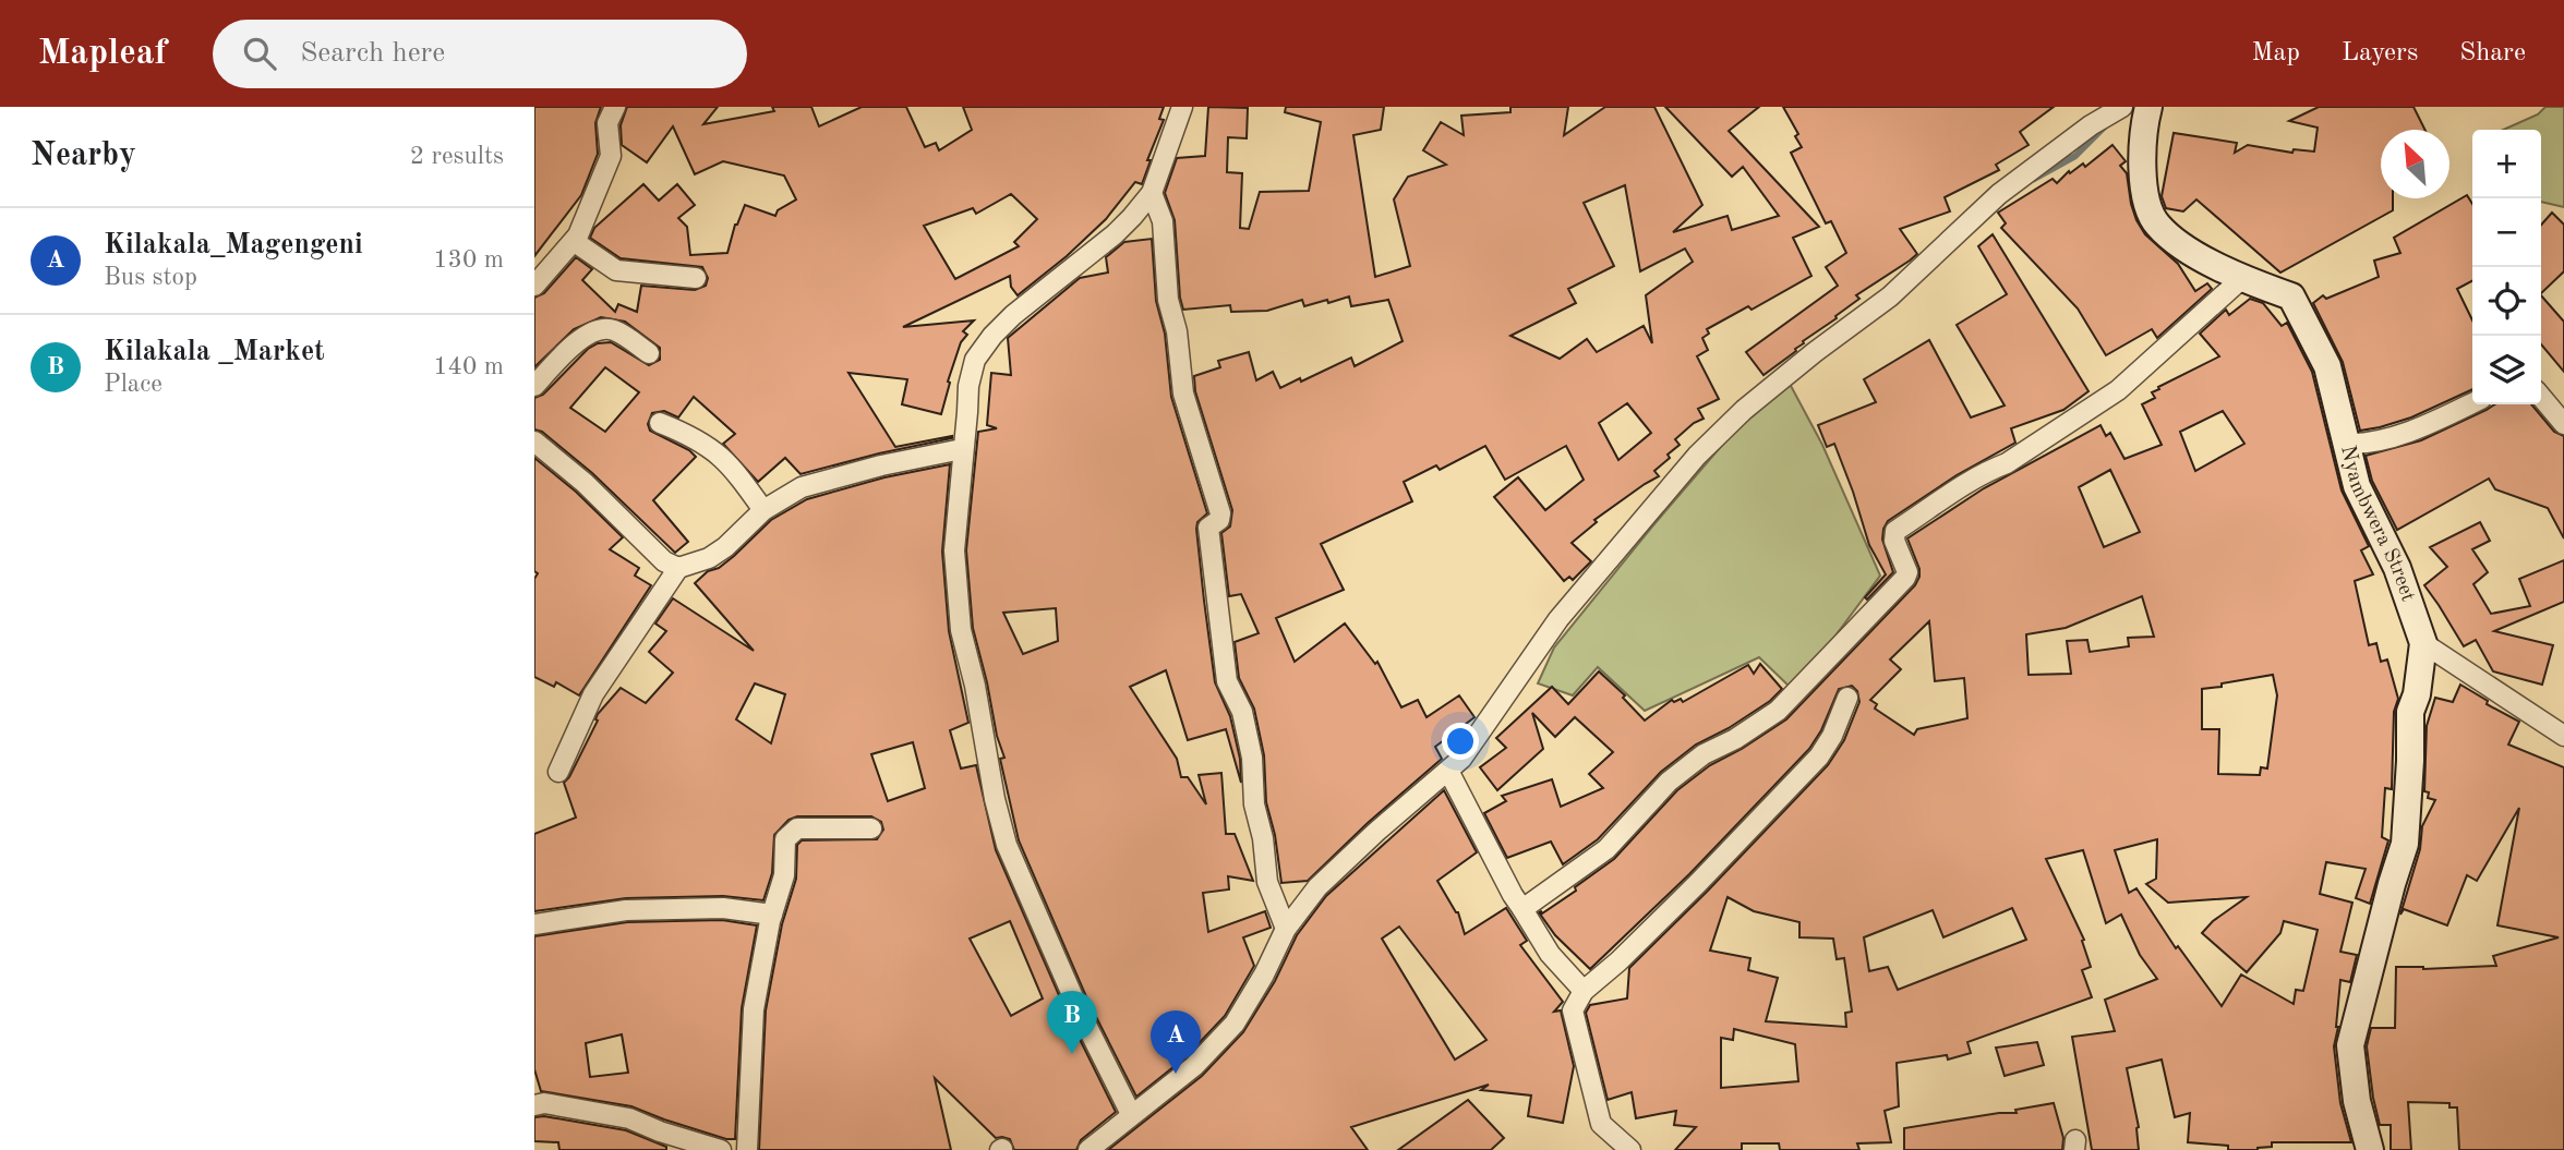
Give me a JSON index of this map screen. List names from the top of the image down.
{
  "streets": {
    "street": ["Nyambwera Street"]
  },
  "north": "top left",
  "page": {
    "header": "Mapleaf",
    "search": "Search here",
    "nav": ["Map", "Layers", "Share"],
    "heading": ["Nearby", "2 results"],
    "map_buttons": ["+", "−"],
    "list": [
      {
        "mark": "A",
        "name": "Kilakala_Magengeni",
        "note": "Bus stop",
        "value": "130 m"
      },
      {
        "mark": "B",
        "name": "Kilakala _Market",
        "note": "Place",
        "value": "140 m"
      }
    ],
    "pins": ["B", "A"]
  }
}
